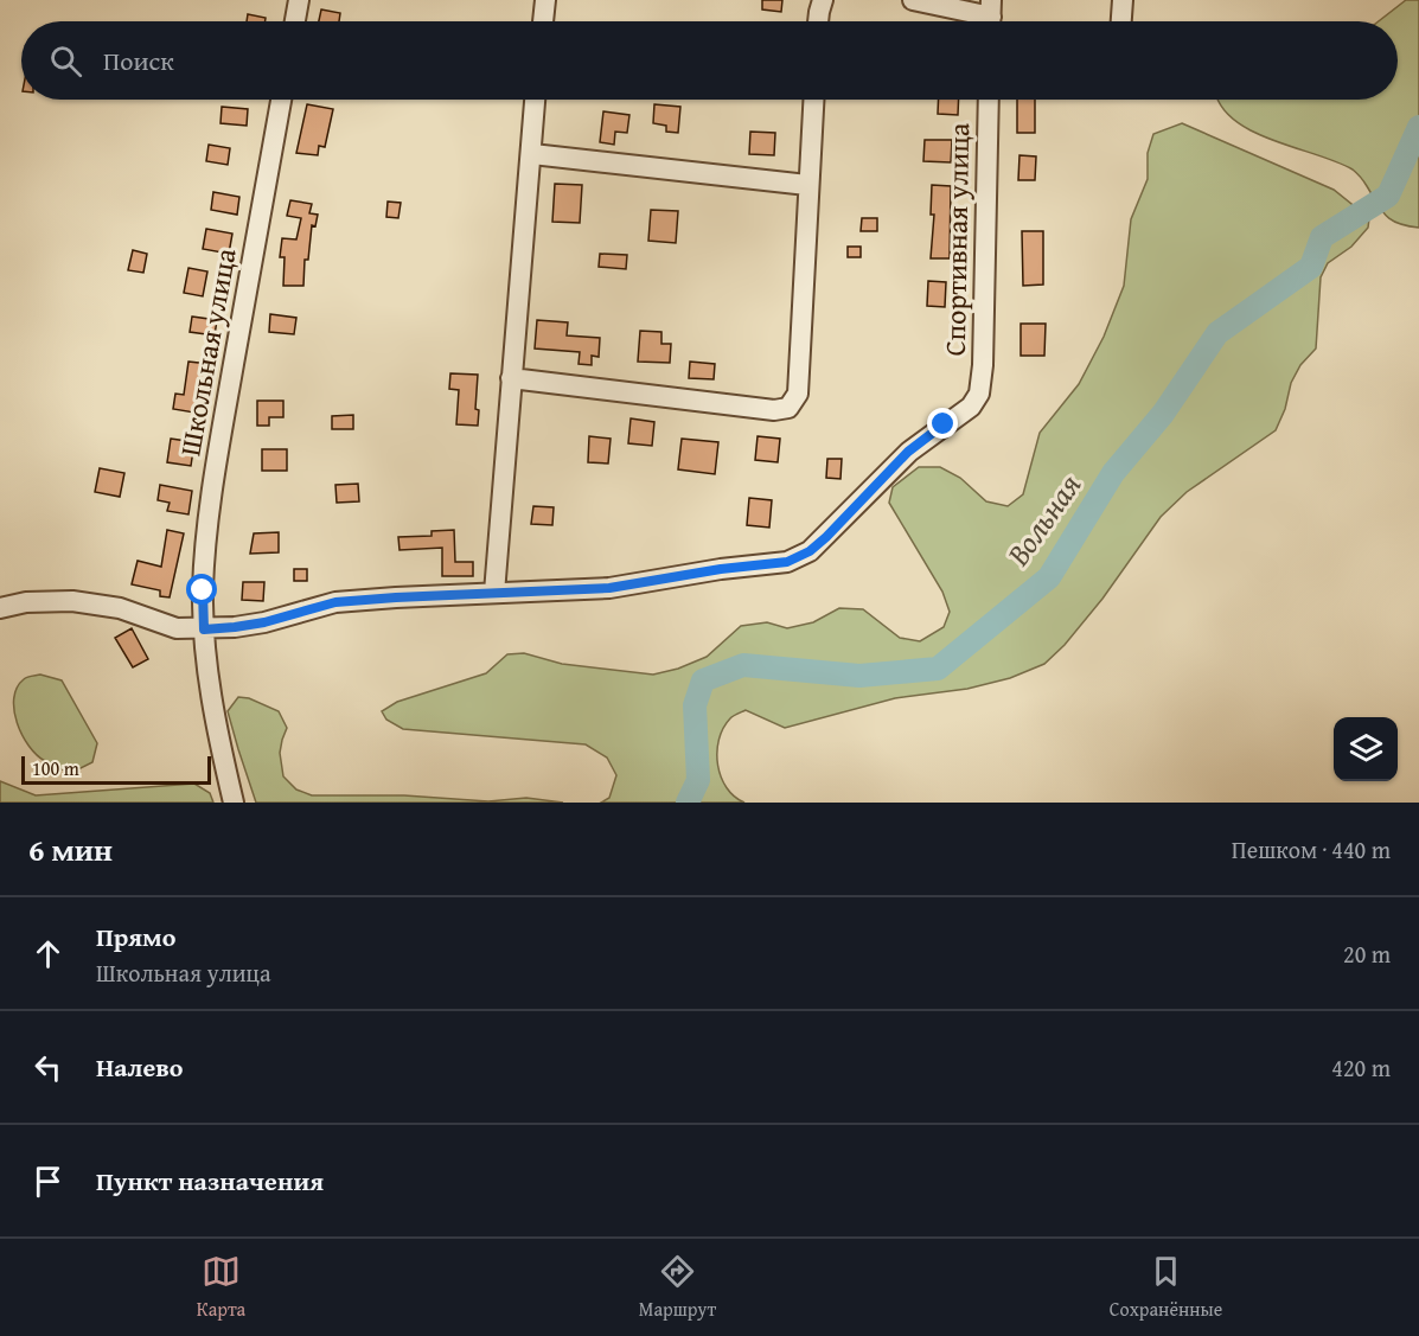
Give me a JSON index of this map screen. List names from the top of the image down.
{
  "streets": {
    "street": ["Спортивная улица", "Школьная улица"]
  },
  "water": ["Вольная"],
  "scale_bar": "100 m",
  "page": {
    "search": "Поиск",
    "scale": "100 m",
    "heading": ["6 мин", "Пешком · 440 m"],
    "list": [
      ["Прямо", "Школьная улица", "20 m"],
      ["Налево", "420 m"],
      "Пункт назначения"
    ],
    "nav": ["Карта", "Маршрут", "Сохранённые"]
  }
}
